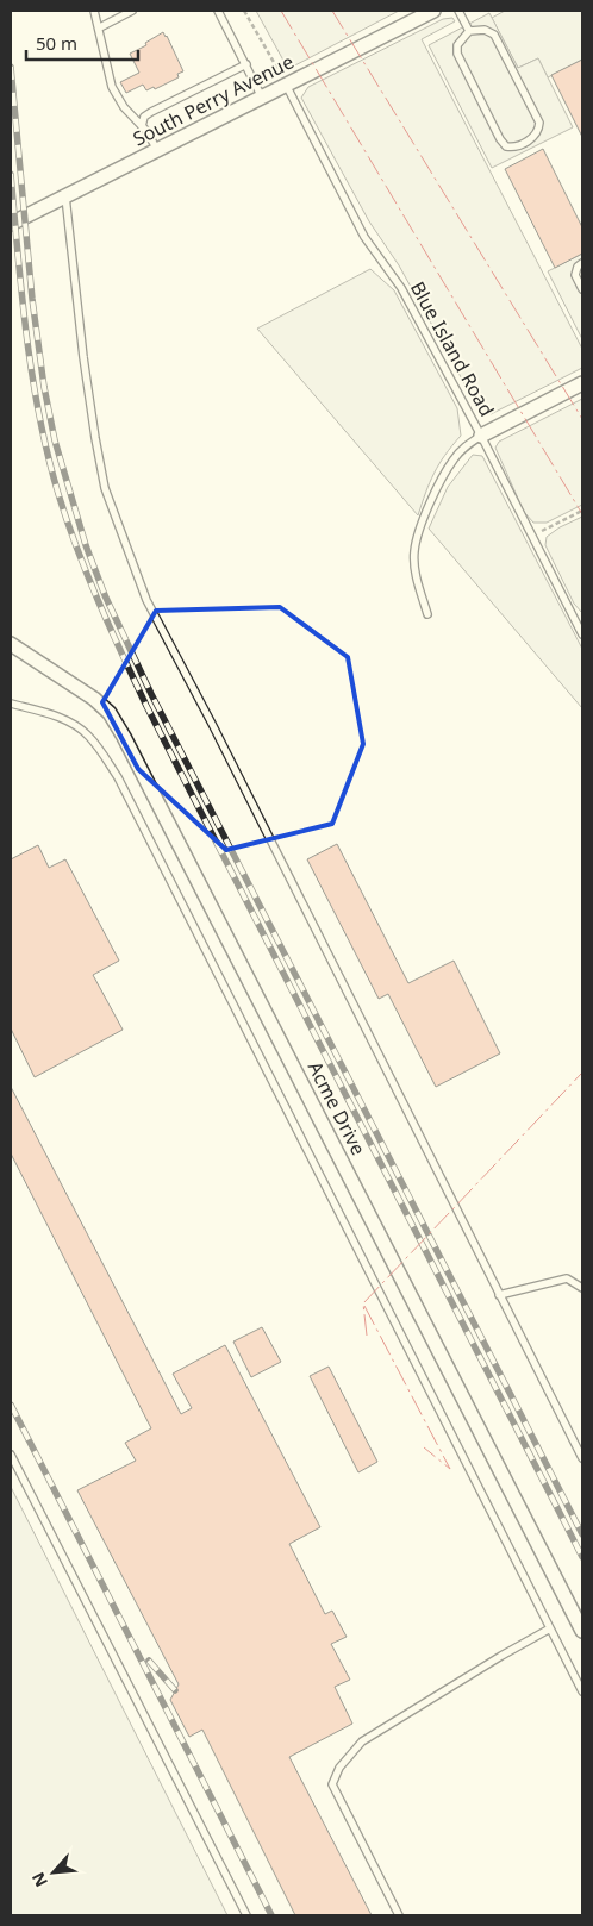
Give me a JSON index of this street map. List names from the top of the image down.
{
  "streets": {
    "street": ["South Perry Avenue", "Acme Drive"],
    "lane": ["Blue Island Road"]
  },
  "crossings": [
    ["South Perry Avenue", "Blue Island Road"]
  ],
  "scale_bar": "50 m",
  "north": "bottom left"
}
